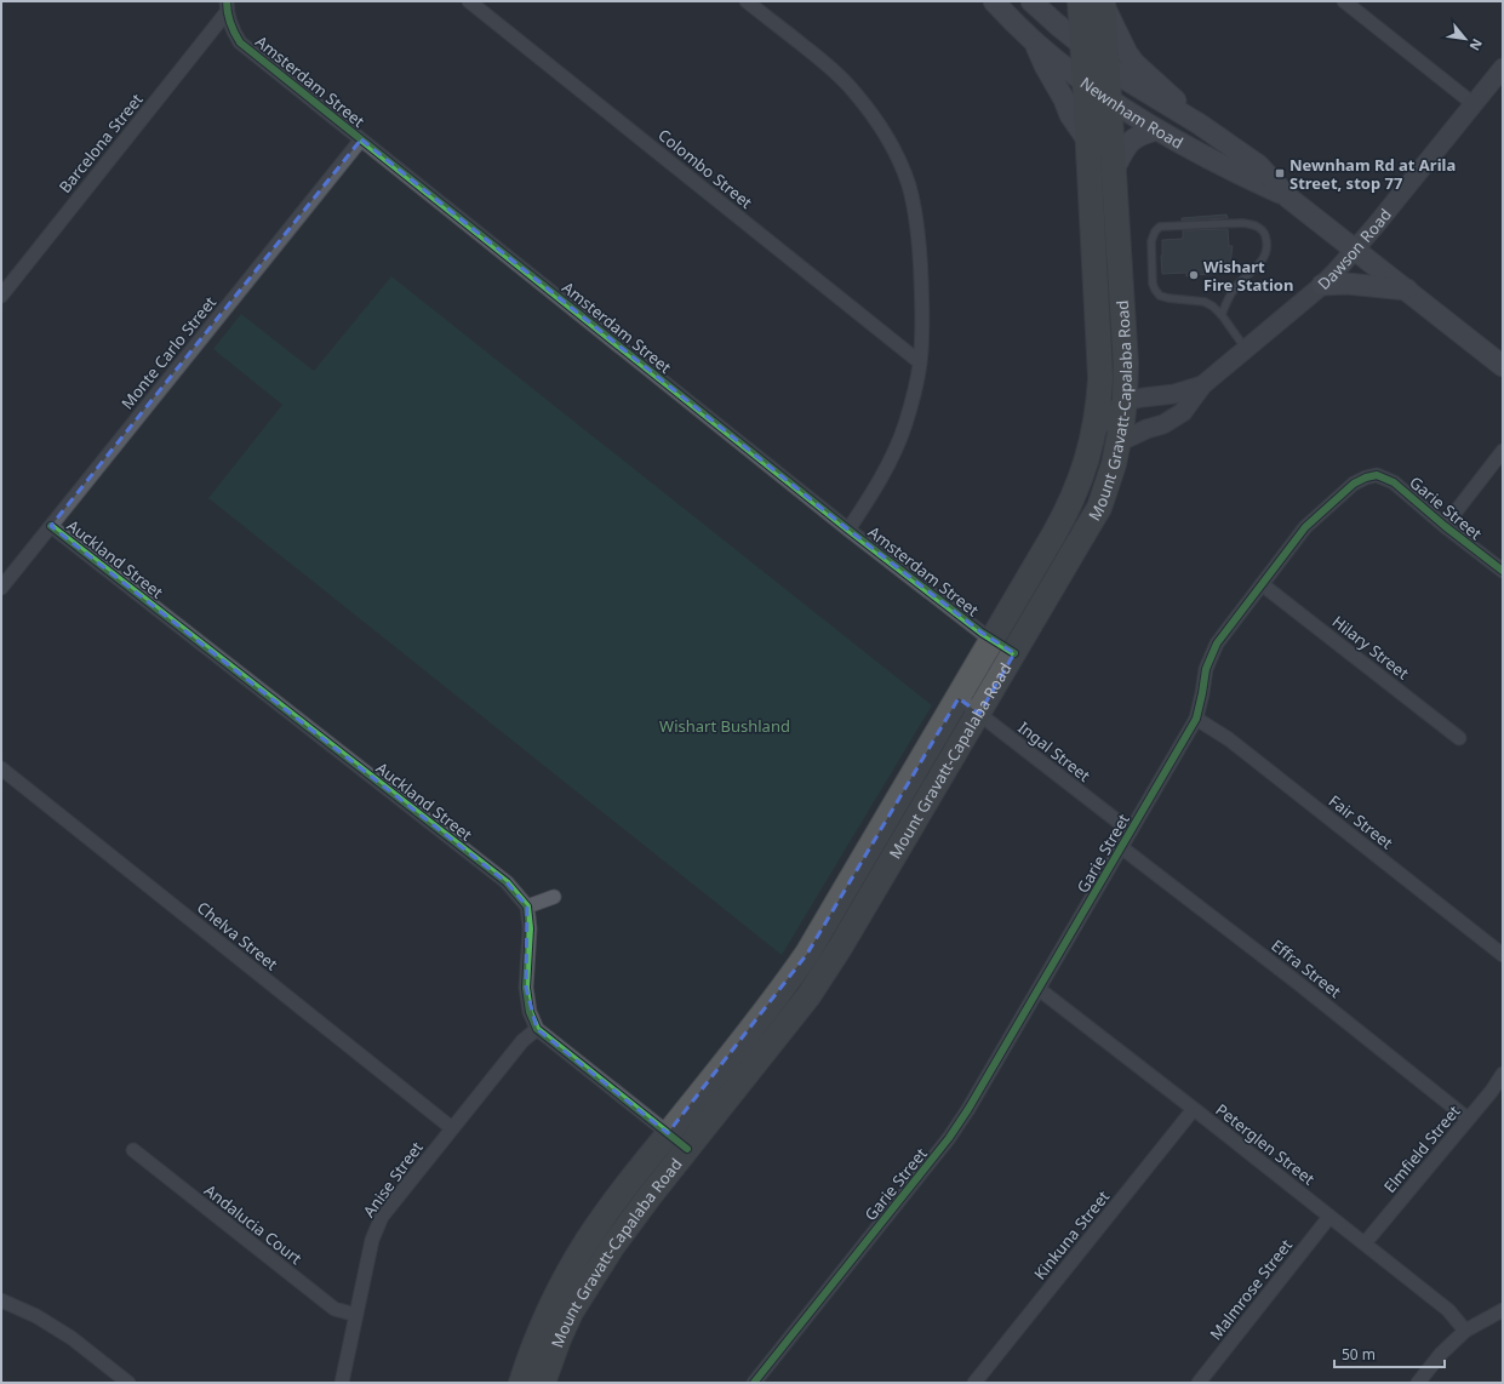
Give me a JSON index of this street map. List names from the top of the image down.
{
  "streets": {
    "highway": ["Mount Gravatt-Capalaba Road"],
    "main road": ["Newnham Road", "Dawson Road"],
    "street": [
      "Amsterdam Street",
      "Barcelona Street",
      "Colombo Street",
      "Monte Carlo Street",
      "Garie Street",
      "Auckland Street",
      "Hilary Street",
      "Ingal Street",
      "Fair Street",
      "Chelva Street",
      "Effra Street",
      "Peterglen Street",
      "Elmfield Street",
      "Anise Street",
      "Andalucia Court",
      "Kinkuna Street",
      "Malmrose Street"
    ]
  },
  "crossings": [
    ["Amsterdam Street", "Barcelona Street"],
    ["Amsterdam Street", "Monte Carlo Street"],
    ["Amsterdam Street", "Mount Gravatt-Capalaba Road"],
    ["Newnham Road", "Dawson Road"],
    ["Newnham Road", "Mount Gravatt-Capalaba Road"],
    ["Dawson Road", "Mount Gravatt-Capalaba Road"],
    ["Monte Carlo Street", "Auckland Street"],
    ["Mount Gravatt-Capalaba Road", "Ingal Street"],
    ["Garie Street", "Hilary Street"],
    ["Garie Street", "Ingal Street"],
    ["Garie Street", "Fair Street"],
    ["Garie Street", "Effra Street"],
    ["Garie Street", "Peterglen Street"],
    ["Chelva Street", "Anise Street"],
    ["Effra Street", "Elmfield Street"],
    ["Peterglen Street", "Elmfield Street"],
    ["Peterglen Street", "Kinkuna Street"],
    ["Peterglen Street", "Malmrose Street"],
    ["Anise Street", "Andalucia Court"]
  ],
  "parks": ["Wishart Bushland"],
  "places": {
    "transit": ["Newnham Rd at Arila Street, stop 77"],
    "other": ["Wishart Fire Station"]
  },
  "scale_bar": "50 m",
  "north": "bottom right"
}
